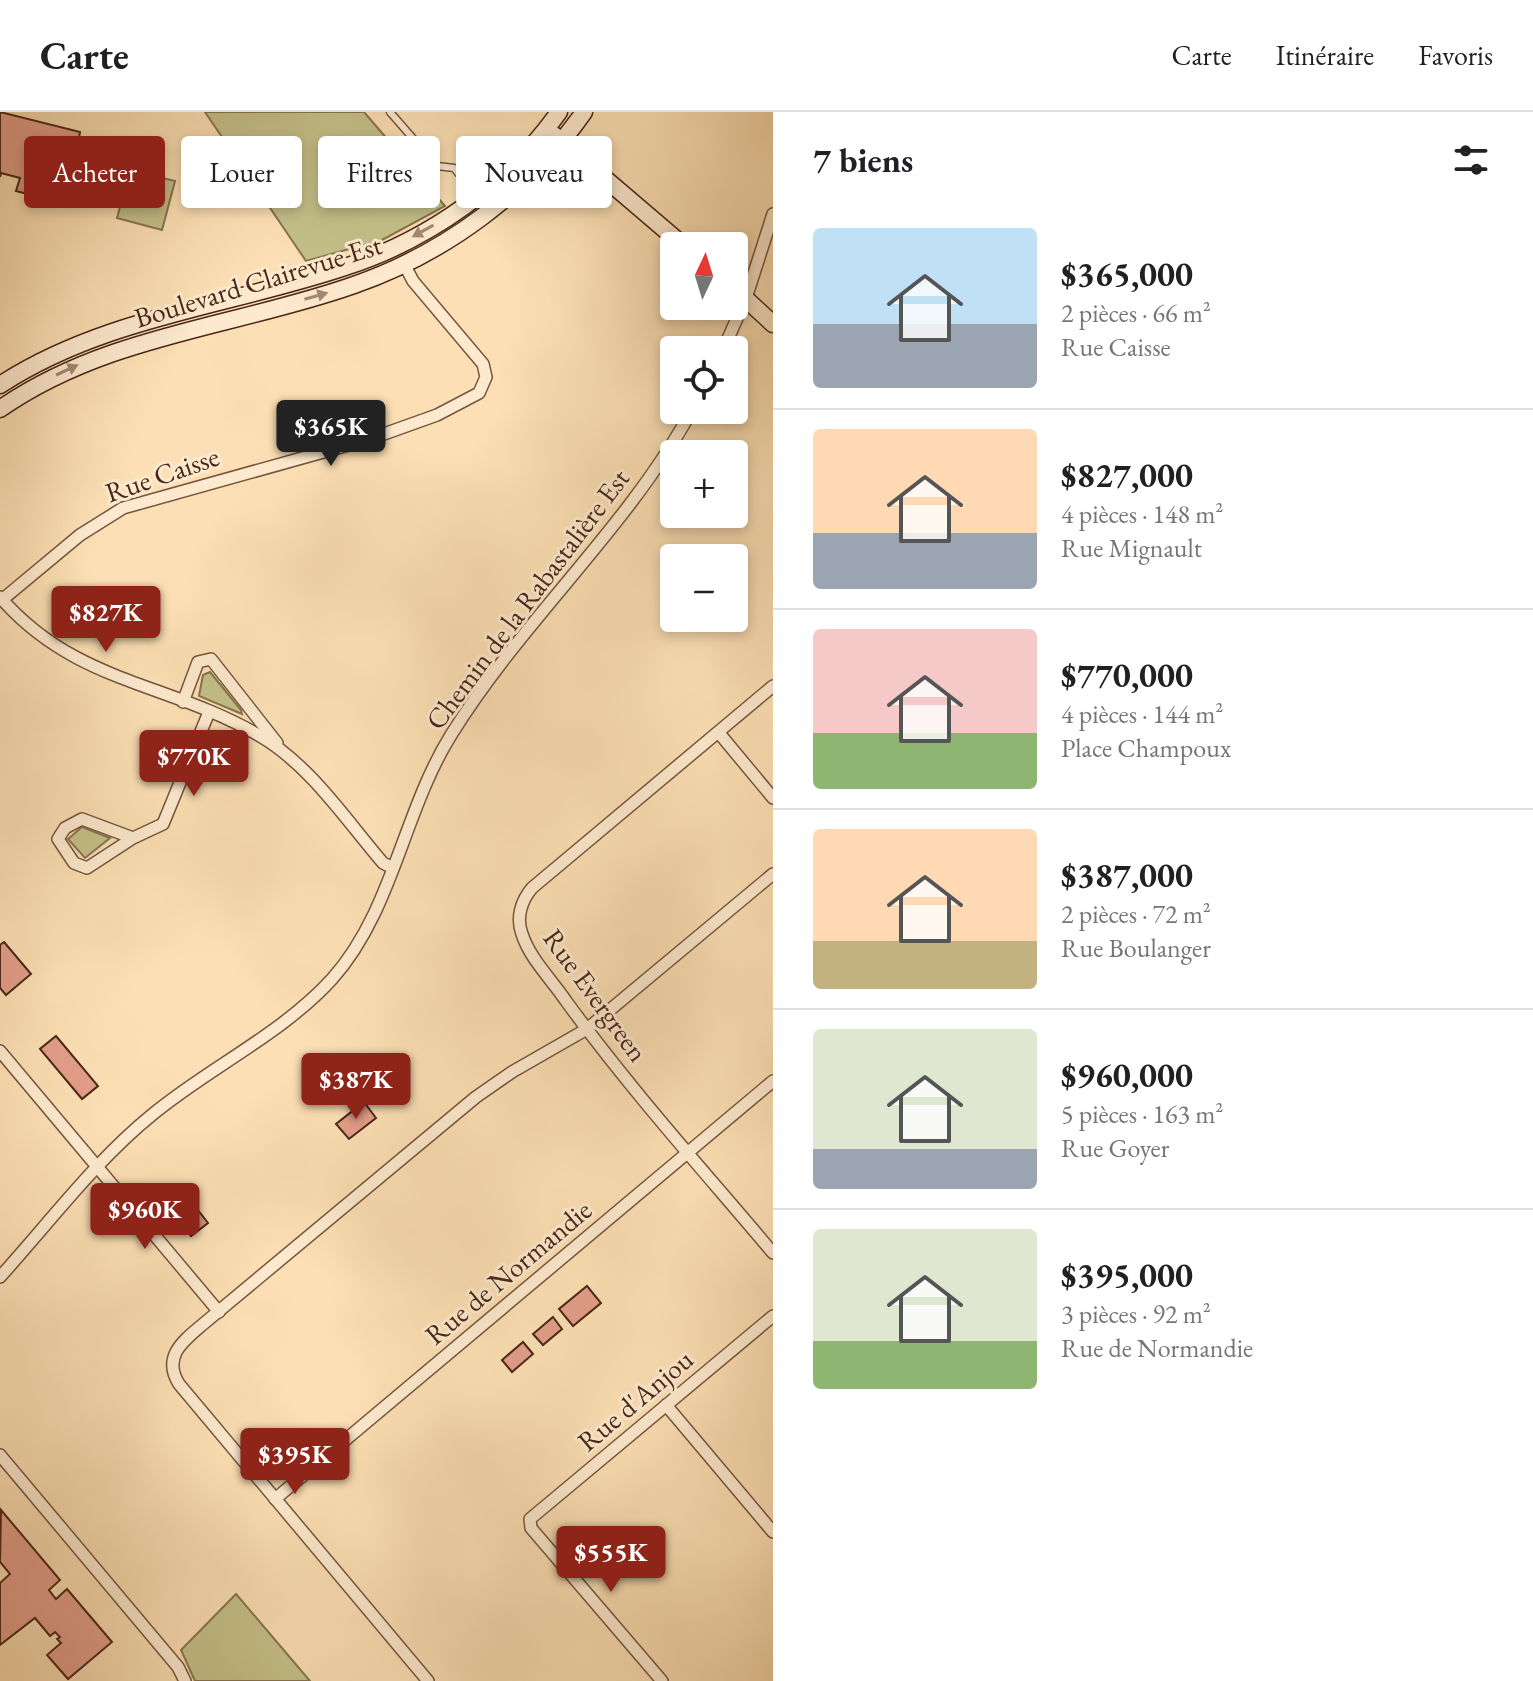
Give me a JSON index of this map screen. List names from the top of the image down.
{
  "streets": {
    "street": [
      "Boulevard Clairevue Est",
      "Rue Caisse",
      "Chemin de la Rabastalière Est",
      "Rue Evergreen",
      "Rue de Normandie",
      "Rue d'Anjou"
    ]
  },
  "crossings": [
    ["Boulevard Clairevue Est", "Rue Caisse"],
    ["Rue Evergreen", "Rue de Normandie"]
  ],
  "north": "top",
  "page": {
    "header": "Carte",
    "nav": ["Carte", "Itinéraire", "Favoris"],
    "heading": "7 biens",
    "chip": [
      "Acheter",
      "Louer",
      "Filtres",
      "Nouveau"
    ],
    "list": [
      {
        "name": "$365,000",
        "note": "2 pièces · 66 m² · Rue Caisse"
      },
      {
        "name": "$827,000",
        "note": "4 pièces · 148 m² · Rue Mignault"
      },
      {
        "name": "$770,000",
        "note": "4 pièces · 144 m² · Place Champoux"
      },
      {
        "name": "$387,000",
        "note": "2 pièces · 72 m² · Rue Boulanger"
      },
      {
        "name": "$960,000",
        "note": "5 pièces · 163 m² · Rue Goyer"
      },
      {
        "name": "$395,000",
        "note": "3 pièces · 92 m² · Rue de Normandie"
      }
    ],
    "map_buttons": ["+", "−"],
    "price": [
      "$365K",
      "$827K",
      "$770K",
      "$387K",
      "$960K",
      "$395K",
      "$555K"
    ]
  }
}
